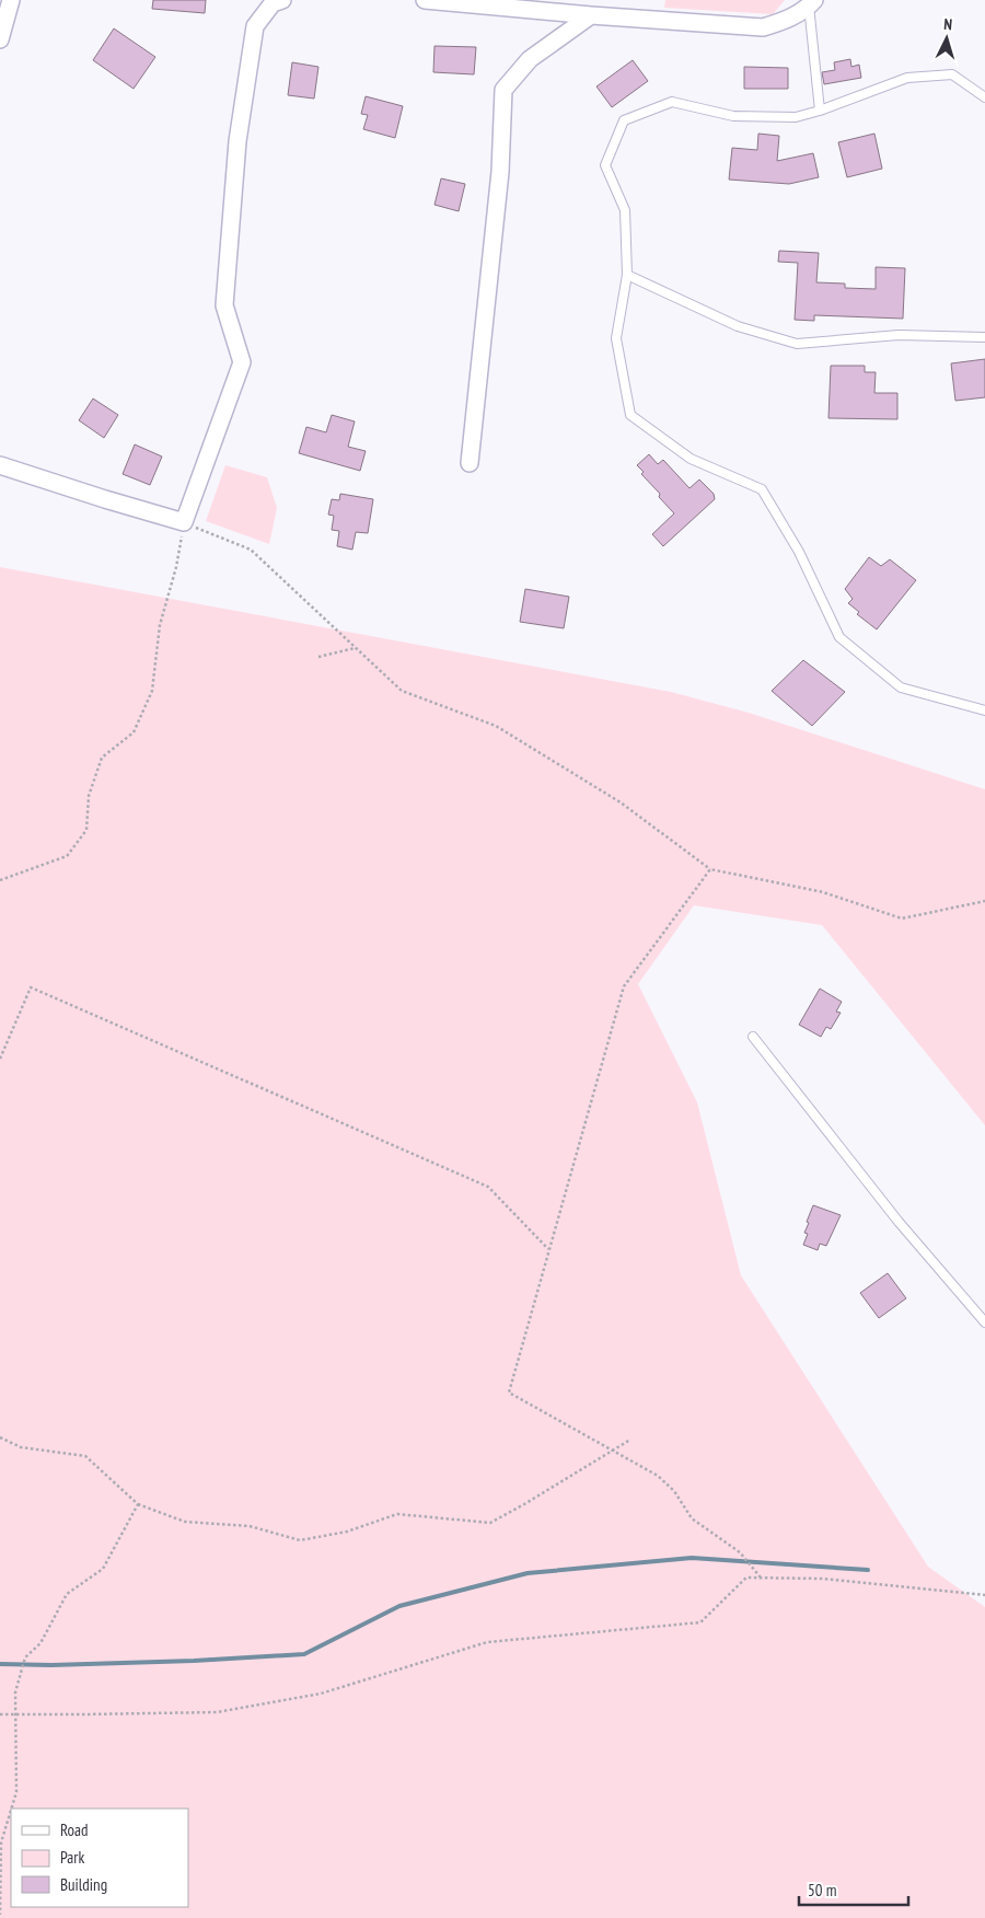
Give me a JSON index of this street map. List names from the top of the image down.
{
  "legend": ["Road", "Park", "Building"],
  "scale_bar": "50 m",
  "north": "top"
}
